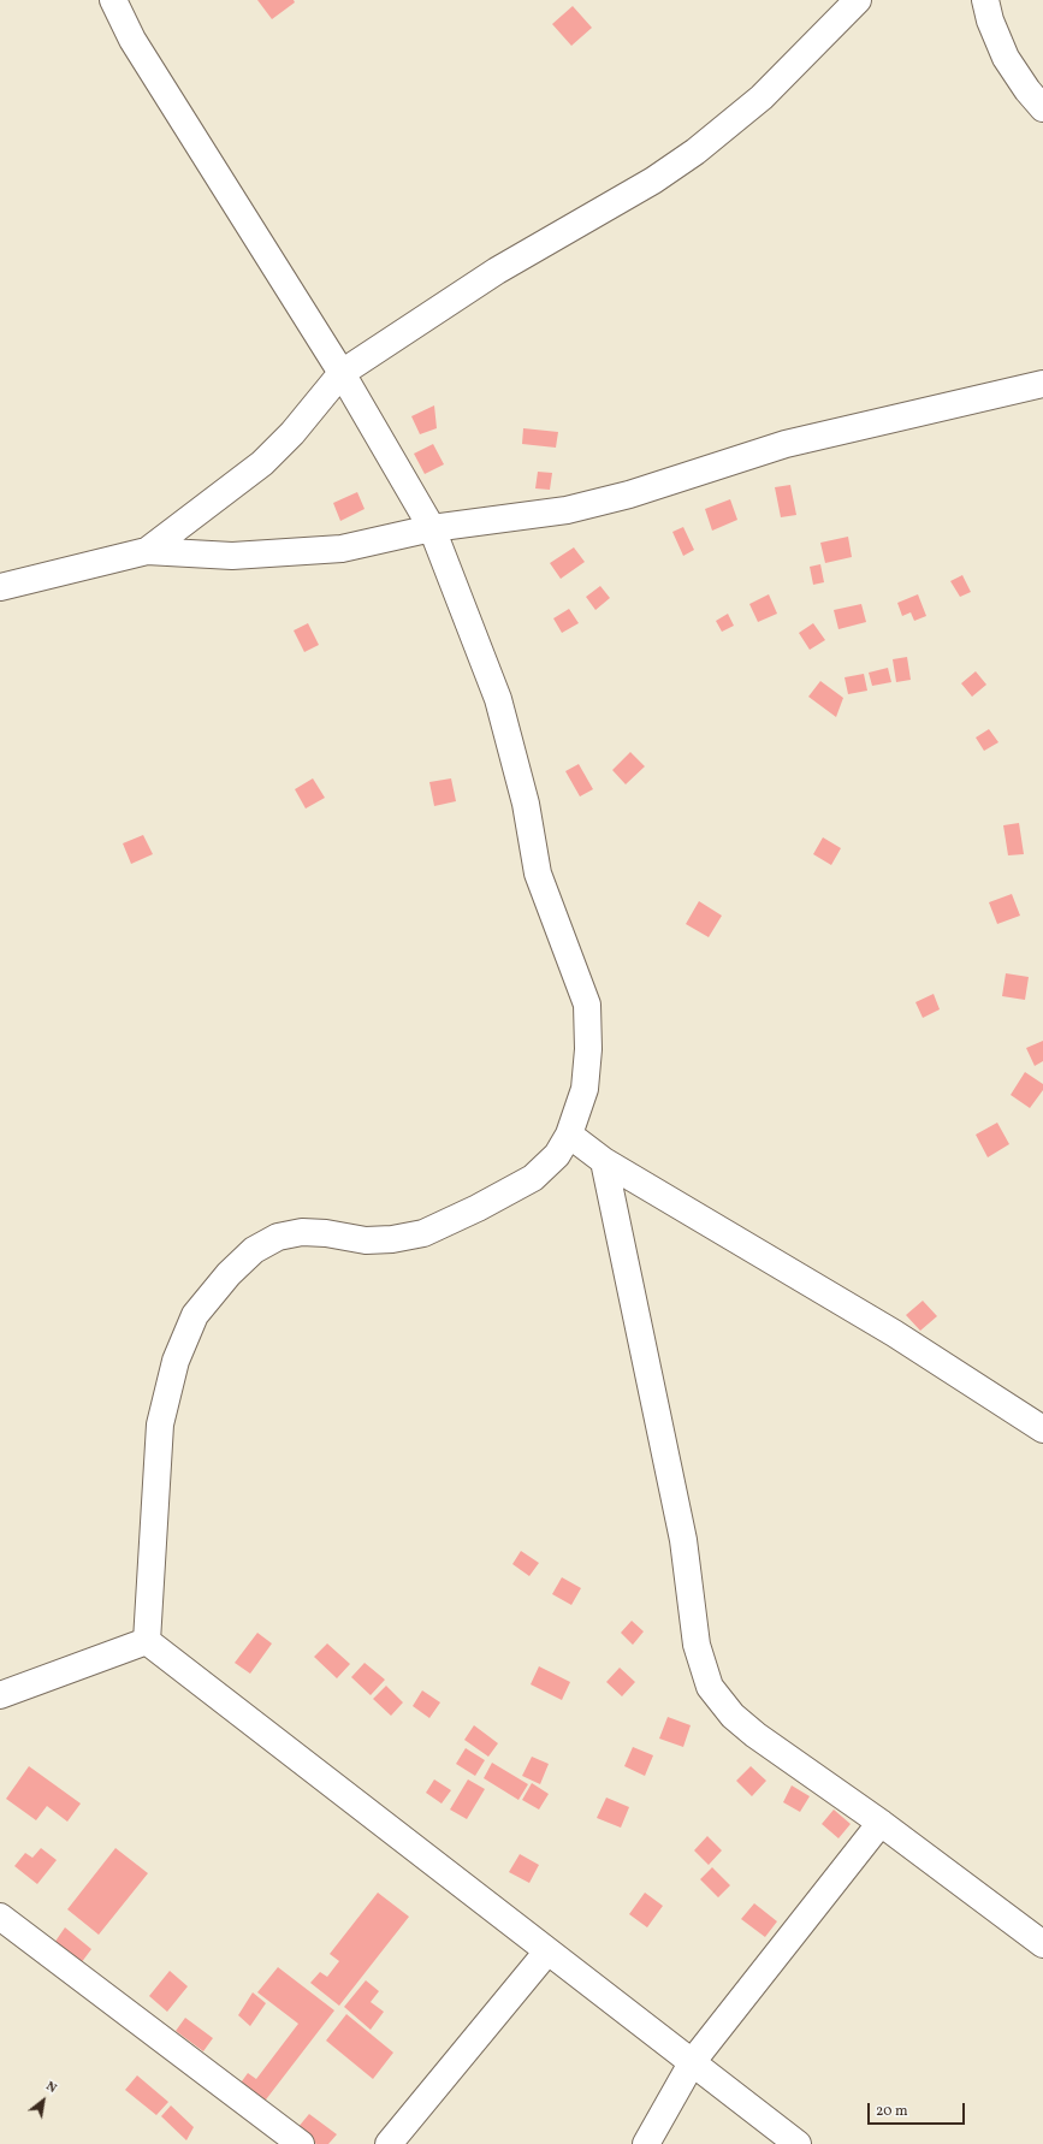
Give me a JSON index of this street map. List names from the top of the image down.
{
  "scale_bar": "20 m",
  "north": "top right"
}
